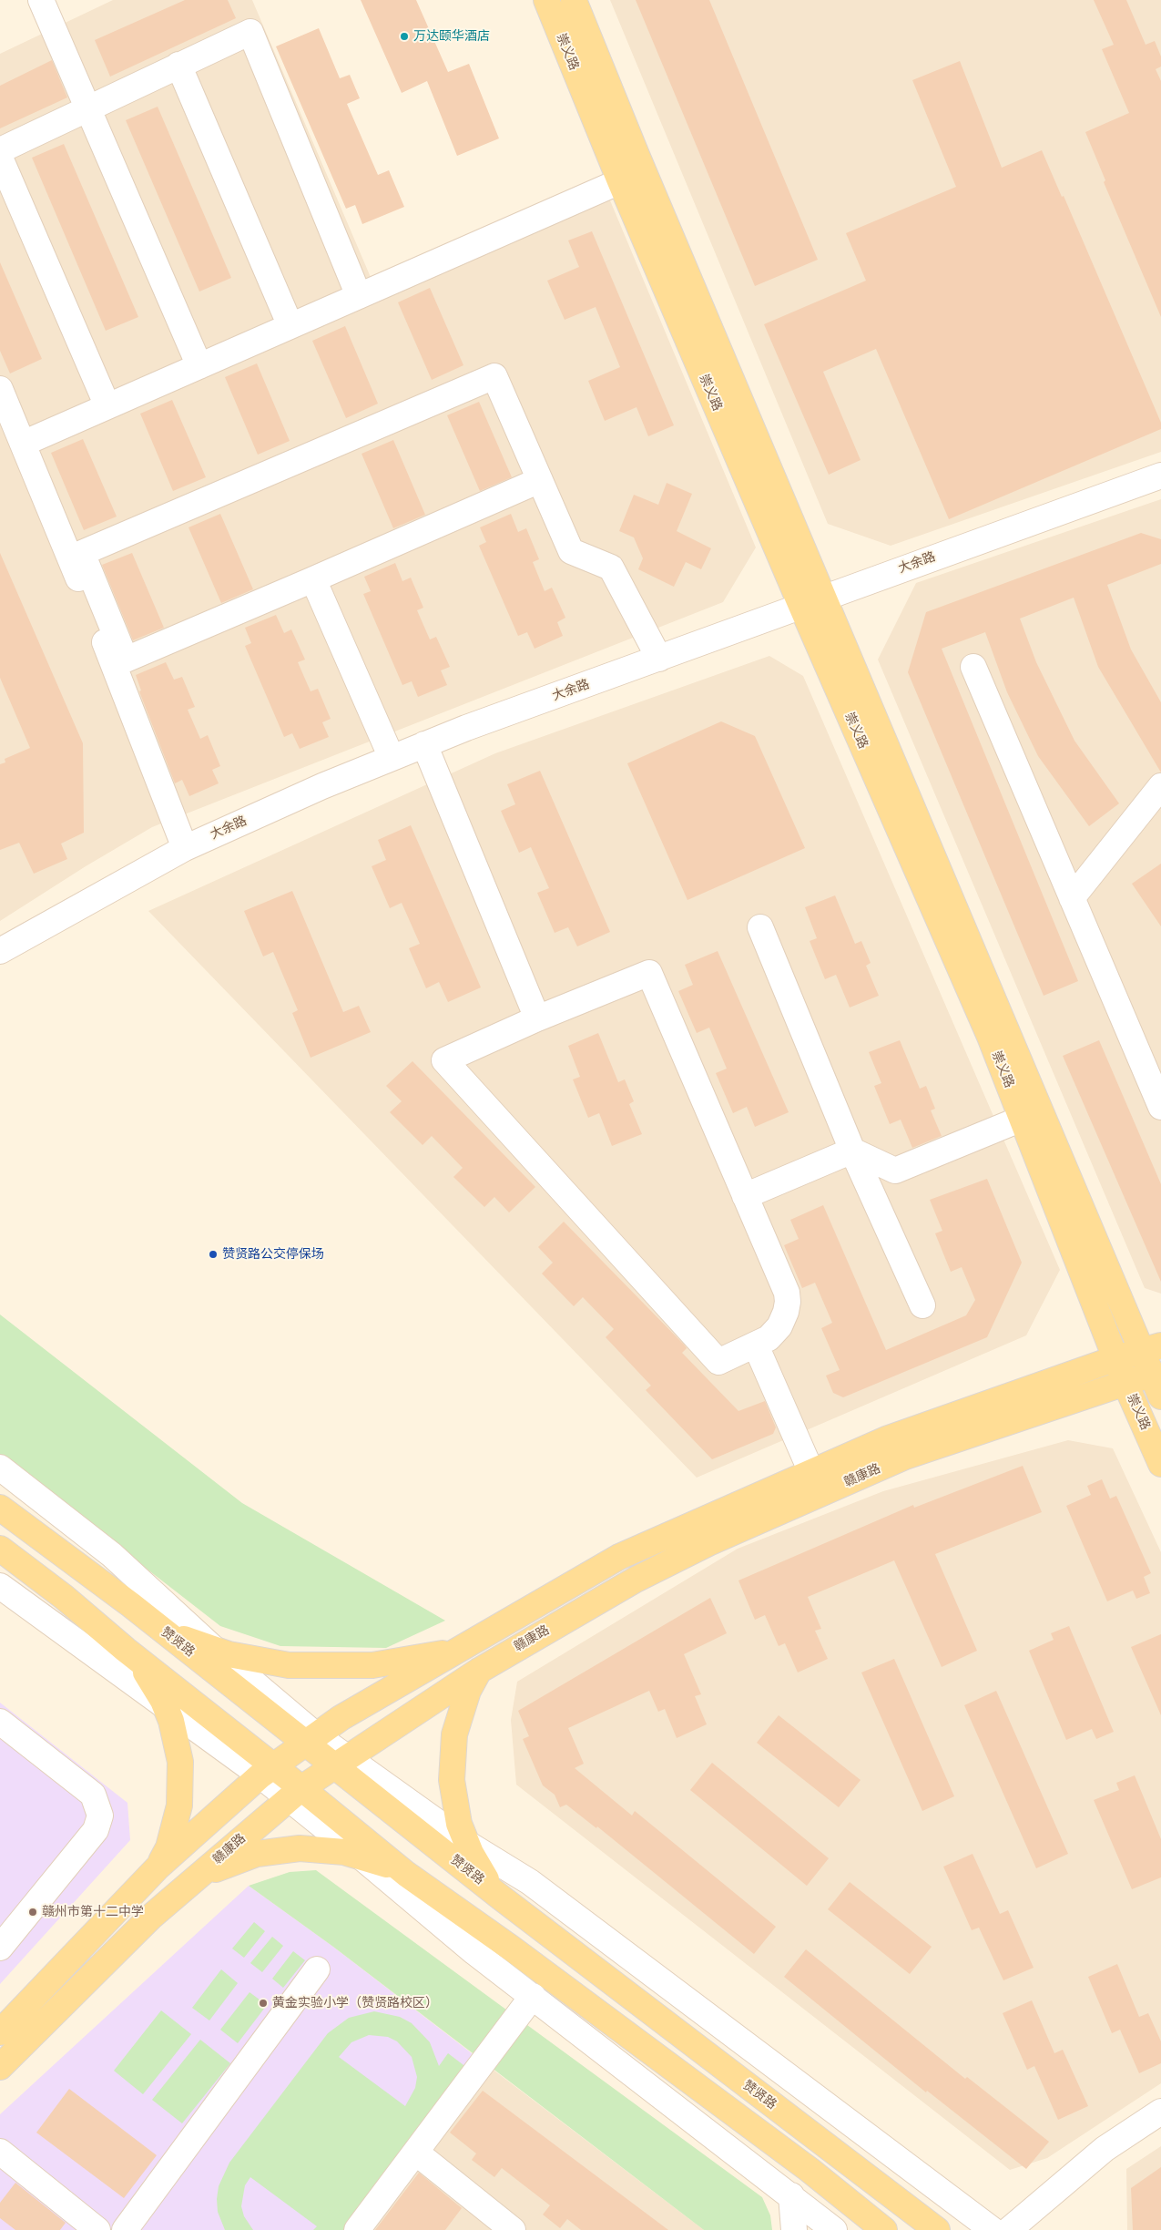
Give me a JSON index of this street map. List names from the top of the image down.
{
  "streets": {
    "main road": ["崇义路", "赣康路", "赞贤路"],
    "street": ["大余路"]
  },
  "crossings": [
    ["崇义路", "大余路"],
    ["崇义路", "赣康路"],
    ["赣康路", "赞贤路"]
  ],
  "places": [
    "万达颐华酒店",
    "赞贤路公交停保场",
    "赣州市第十二中学",
    "黄金实验小学（赞贤路校区）"
  ]
}
